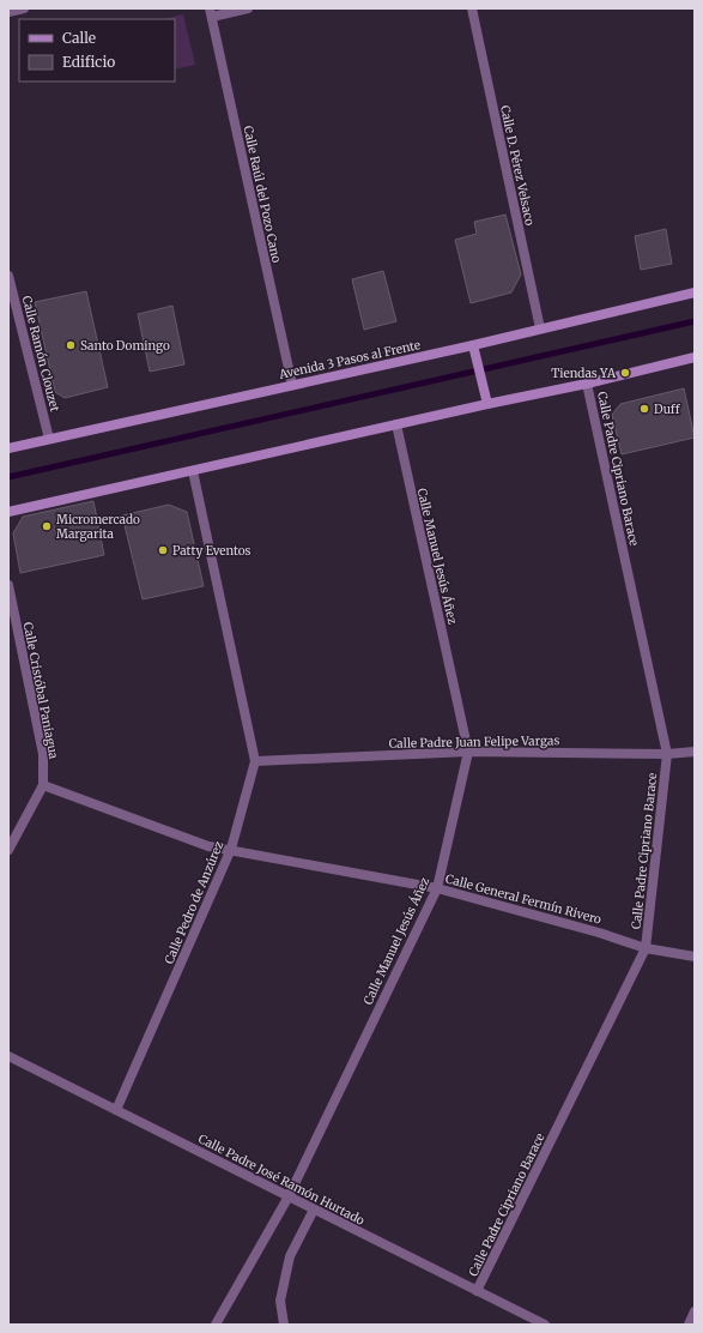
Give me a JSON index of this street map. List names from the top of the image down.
{
  "streets": {
    "main road": ["Avenida 3 Pasos al Frente"],
    "street": [
      "Calle D. Pérez Velsaco",
      "Calle Raúl del Pozo Cano",
      "Calle Ramón Clouzet",
      "Calle Padre Cipriano Barace",
      "Calle Manuel Jesús Áñez",
      "Calle Cristóbal Paniagua",
      "Calle Padre Juan Felipe Vargas",
      "Calle General Fermín Rivero",
      "Calle Pedro de Anzúrez",
      "Calle Padre José Ramón Hurtado"
    ]
  },
  "crossings": [
    ["Calle D. Pérez Velsaco", "Avenida 3 Pasos al Frente"],
    ["Calle Raúl del Pozo Cano", "Avenida 3 Pasos al Frente"],
    ["Calle Ramón Clouzet", "Avenida 3 Pasos al Frente"],
    ["Calle Padre Cipriano Barace", "Calle Padre Juan Felipe Vargas"],
    ["Calle Padre Cipriano Barace", "Calle General Fermín Rivero"],
    ["Calle Padre Cipriano Barace", "Calle Padre José Ramón Hurtado"],
    ["Calle Manuel Jesús Áñez", "Calle Padre Juan Felipe Vargas"],
    ["Calle Manuel Jesús Áñez", "Calle General Fermín Rivero"],
    ["Calle Manuel Jesús Áñez", "Calle Padre José Ramón Hurtado"],
    ["Calle Cristóbal Paniagua", "Calle General Fermín Rivero"],
    ["Calle Padre Juan Felipe Vargas", "Calle Pedro de Anzúrez"],
    ["Calle General Fermín Rivero", "Calle Pedro de Anzúrez"],
    ["Calle Pedro de Anzúrez", "Calle Padre José Ramón Hurtado"]
  ],
  "places": [
    "Santo Domingo",
    "Tiendas YA",
    "Duff",
    "Micromercado Margarita",
    "Patty Eventos"
  ],
  "legend": ["Calle", "Edificio"]
}
